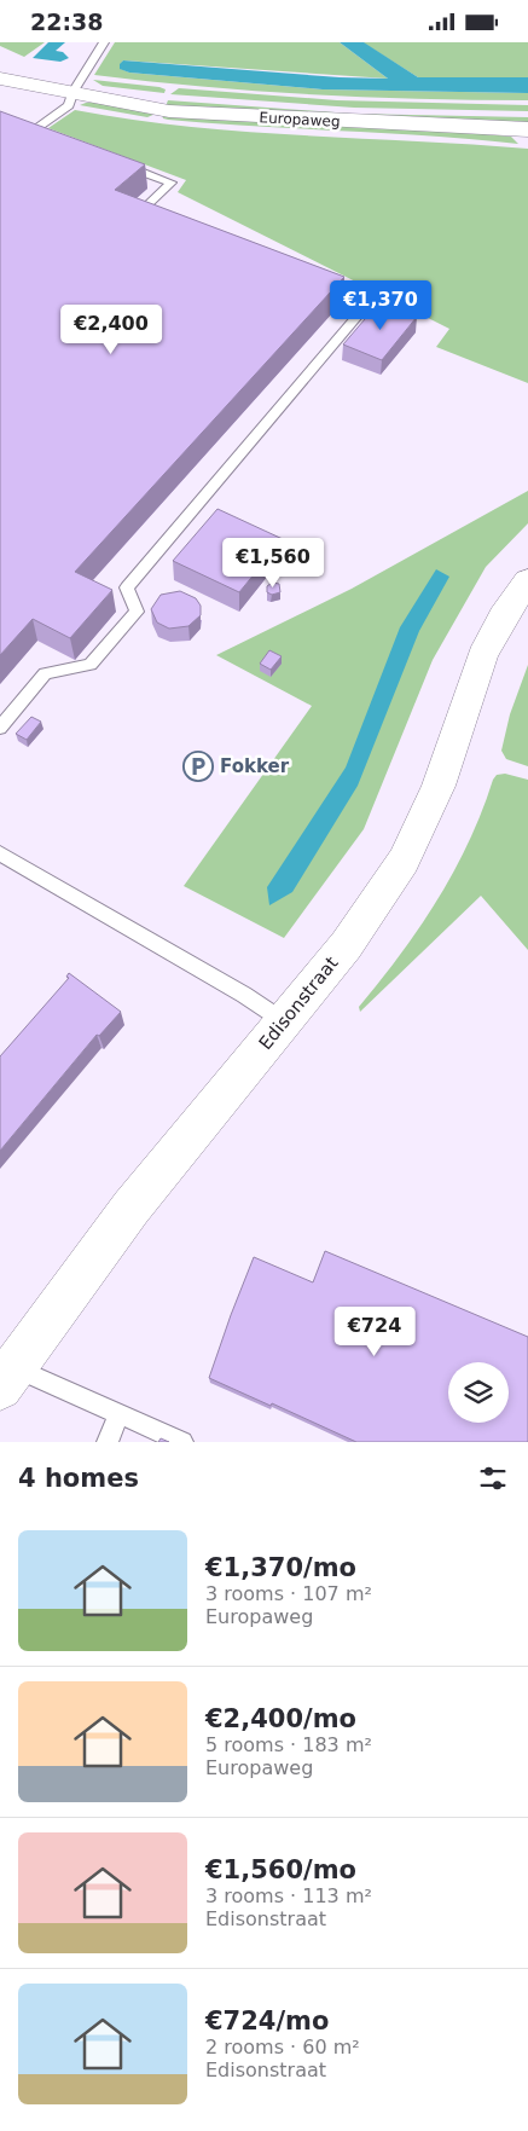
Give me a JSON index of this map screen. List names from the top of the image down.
{
  "streets": {
    "main road": ["Europaweg", "Edisonstraat"]
  },
  "places": {
    "parking": ["Fokker"]
  },
  "page": {
    "status": "22:38",
    "price": [
      "€1,370",
      "€2,400",
      "€1,560",
      "€724"
    ],
    "heading": "4 homes",
    "list": [
      {
        "name": "€1,370/mo",
        "note": "3 rooms · 107 m² · Europaweg"
      },
      {
        "name": "€2,400/mo",
        "note": "5 rooms · 183 m² · Europaweg"
      },
      {
        "name": "€1,560/mo",
        "note": "3 rooms · 113 m² · Edisonstraat"
      },
      {
        "name": "€724/mo",
        "note": "2 rooms · 60 m² · Edisonstraat"
      }
    ]
  }
}
